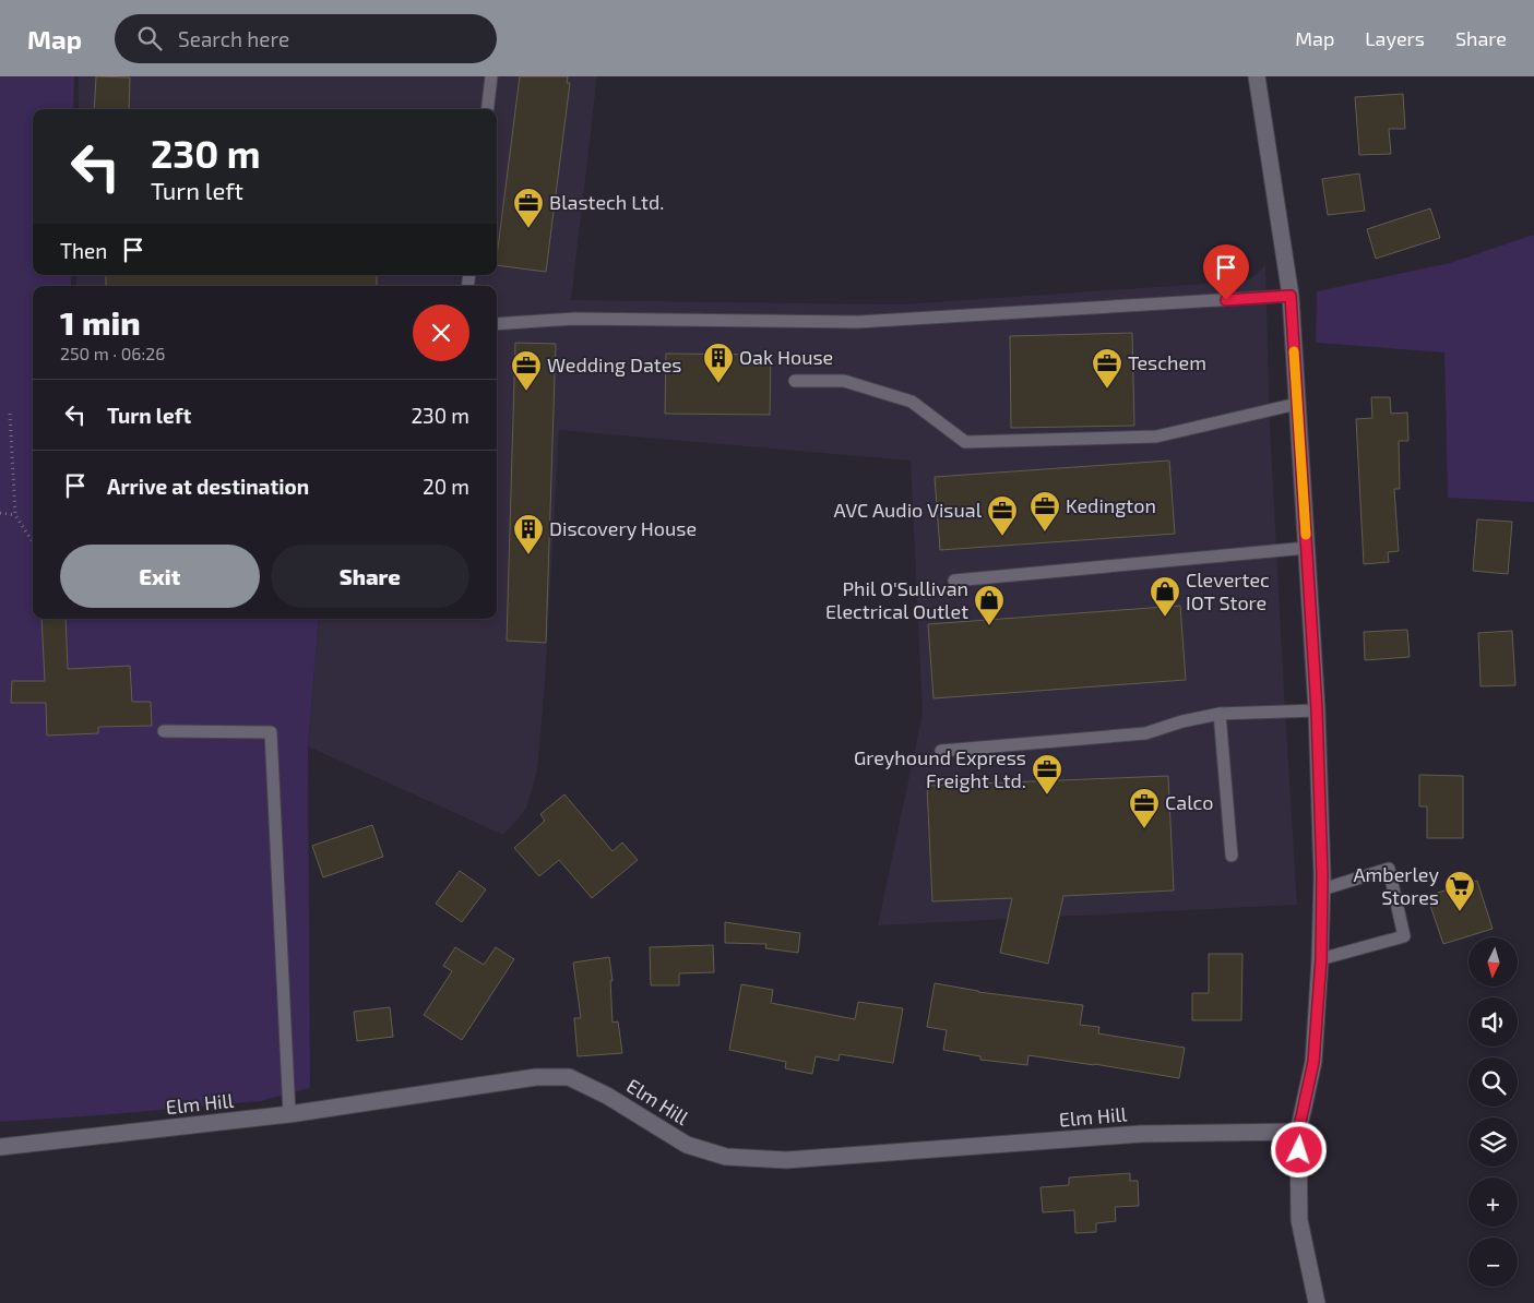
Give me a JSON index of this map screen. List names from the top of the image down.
{
  "streets": {
    "street": ["Elm Hill"]
  },
  "places": {
    "office": [
      "Blastech Ltd.",
      "Teschem",
      "Wedding Dates",
      "Kedington",
      "AVC Audio Visual",
      "Greyhound Express Freight Ltd.",
      "Calco"
    ],
    "building": ["Oak House", "Discovery House"],
    "shop": ["Clevertec IOT Store", "Phil O'Sullivan Electrical Outlet"],
    "supermarket": ["Amberley Stores"]
  },
  "north": "bottom",
  "page": {
    "header": "Map",
    "search": "Search here",
    "nav": ["Map", "Layers", "Share"],
    "turn": ["230 m", "Turn left"],
    "then": "Then",
    "heading": ["1 min", "250 m · 06:26"],
    "list": [
      {
        "name": "Turn left",
        "value": "230 m"
      },
      {
        "name": "Arrive at destination",
        "value": "20 m"
      }
    ],
    "buttons": ["Exit", "Share"],
    "map_buttons": ["+", "−"]
  }
}
